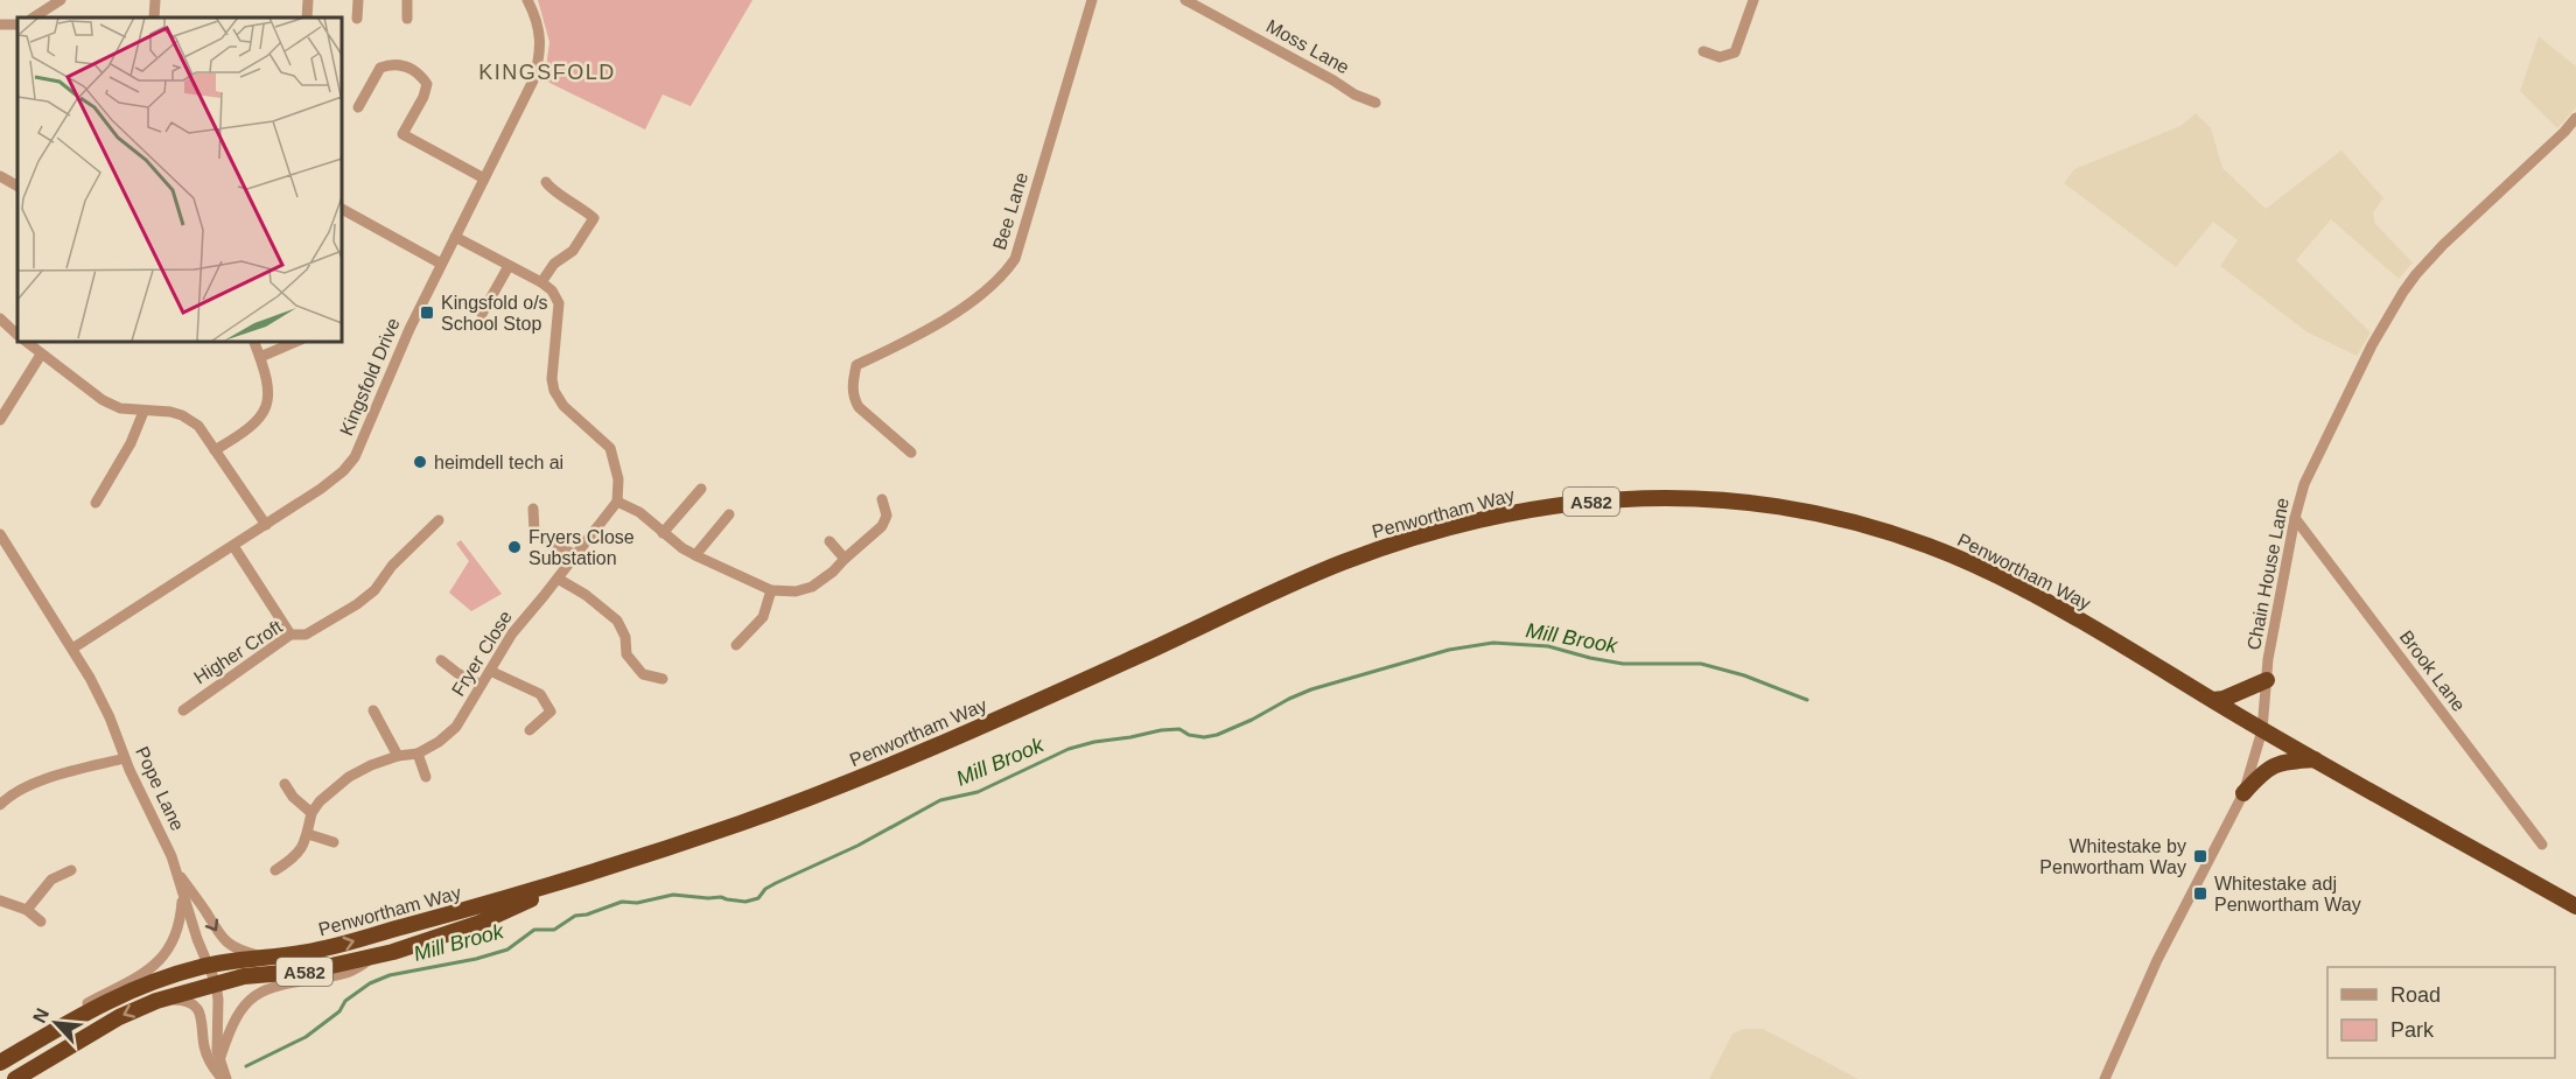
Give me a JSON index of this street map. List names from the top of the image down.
{
  "streets": {
    "highway": ["A582", "Penwortham Way"],
    "street": [
      "Moss Lane",
      "Bee Lane",
      "Kingsfold Drive",
      "Chain House Lane",
      "Higher Croft",
      "Fryer Close",
      "Brook Lane",
      "Pope Lane"
    ]
  },
  "crossings": [
    ["Kingsfold Drive", "Pope Lane"],
    ["A582", "Penwortham Way"],
    ["A582", "Pope Lane"],
    ["Penwortham Way", "Chain House Lane"],
    ["Penwortham Way", "Pope Lane"],
    ["Chain House Lane", "Brook Lane"]
  ],
  "districts": ["KINGSFOLD"],
  "water": ["Mill Brook"],
  "places": {
    "transit": ["Kingsfold o/s School Stop", "Whitestake by Penwortham Way", "Whitestake adj Penwortham Way"],
    "other": ["heimdell tech ai", "Fryers Close Substation"]
  },
  "legend": ["Road", "Park"],
  "north": "top left"
}
